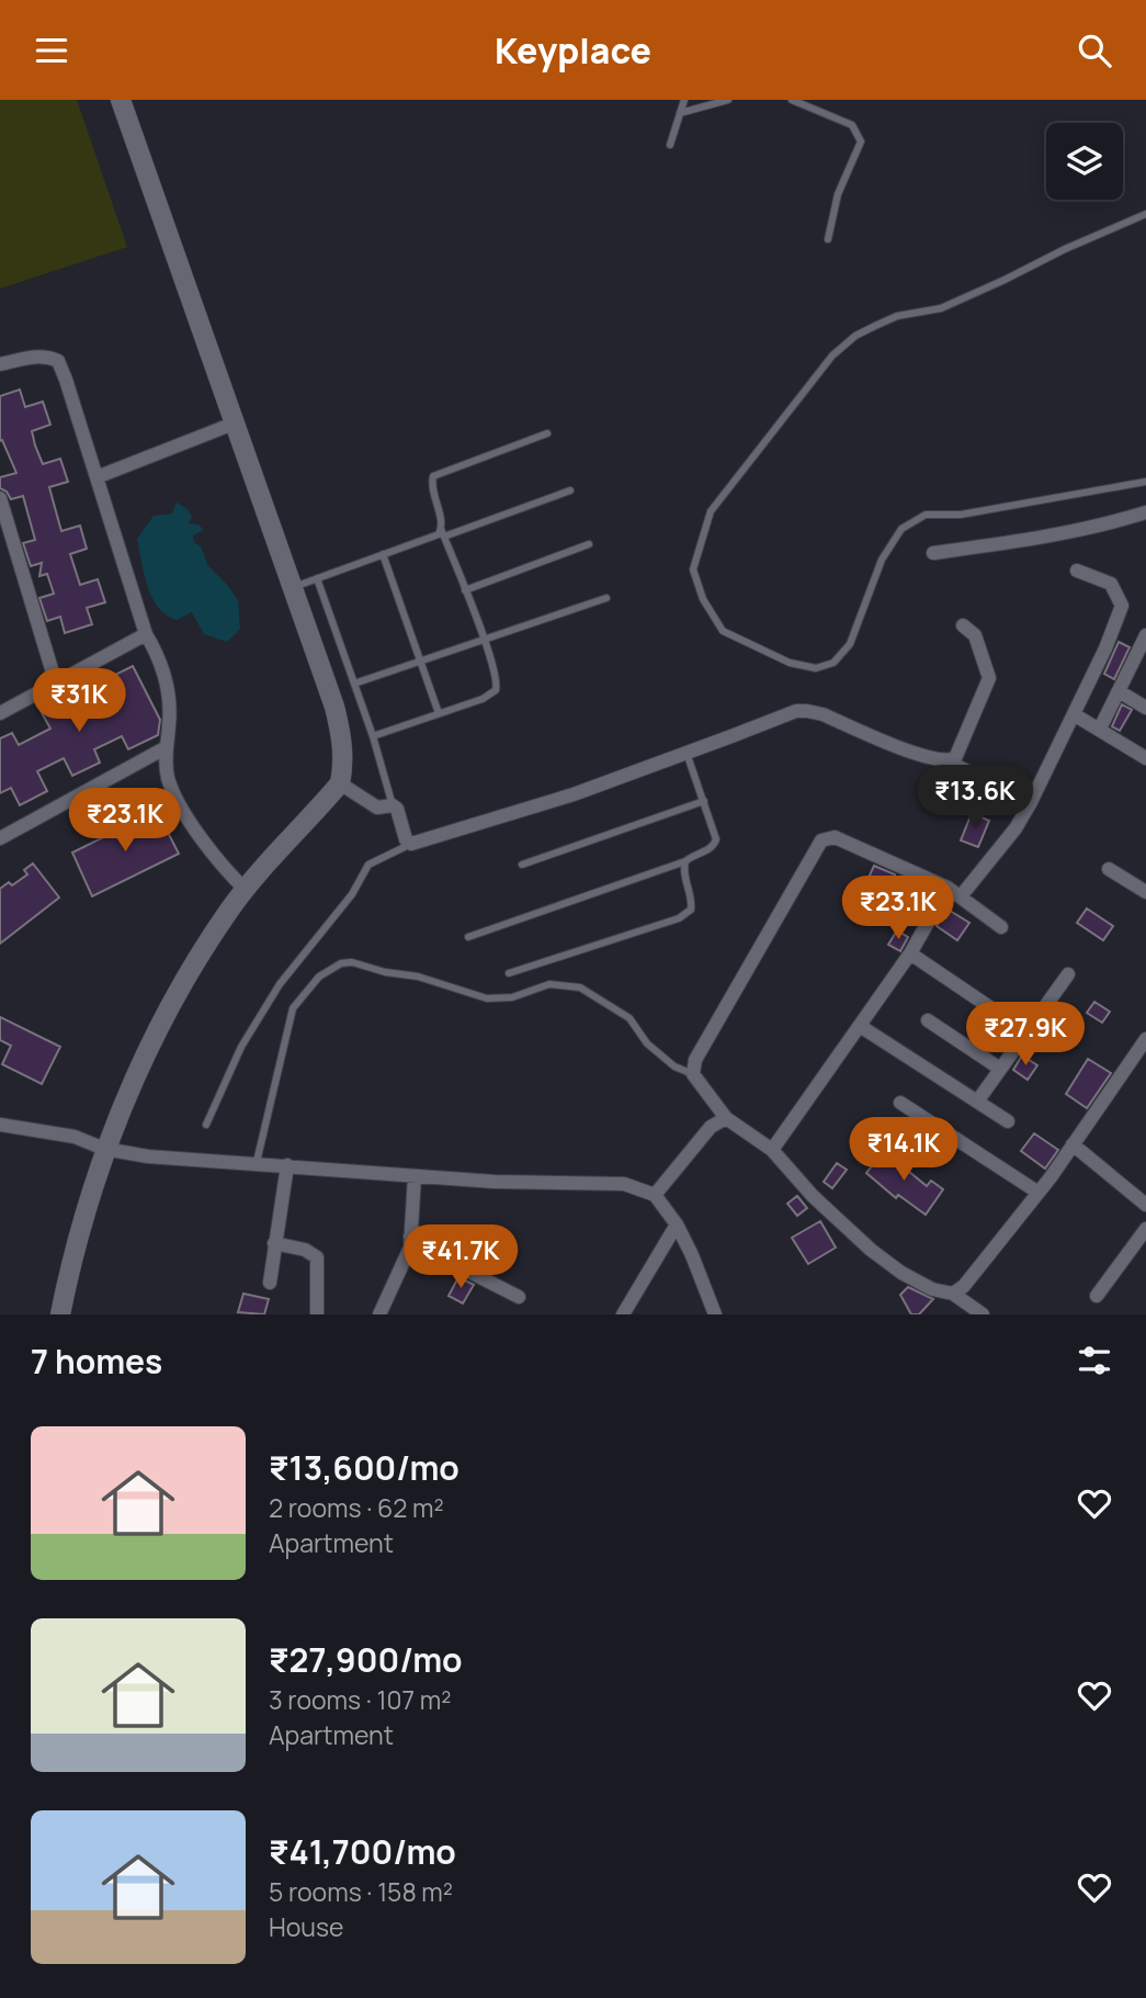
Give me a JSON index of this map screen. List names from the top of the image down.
{
  "page": {
    "header": "Keyplace",
    "price": [
      "₹31K",
      "₹13.6K",
      "₹23.1K",
      "₹23.1K",
      "₹27.9K",
      "₹14.1K",
      "₹41.7K"
    ],
    "heading": "7 homes",
    "list": [
      {
        "name": "₹13,600/mo",
        "note": "2 rooms · 62 m² · Apartment"
      },
      {
        "name": "₹27,900/mo",
        "note": "3 rooms · 107 m² · Apartment"
      },
      {
        "name": "₹41,700/mo",
        "note": "5 rooms · 158 m² · House"
      }
    ]
  }
}
